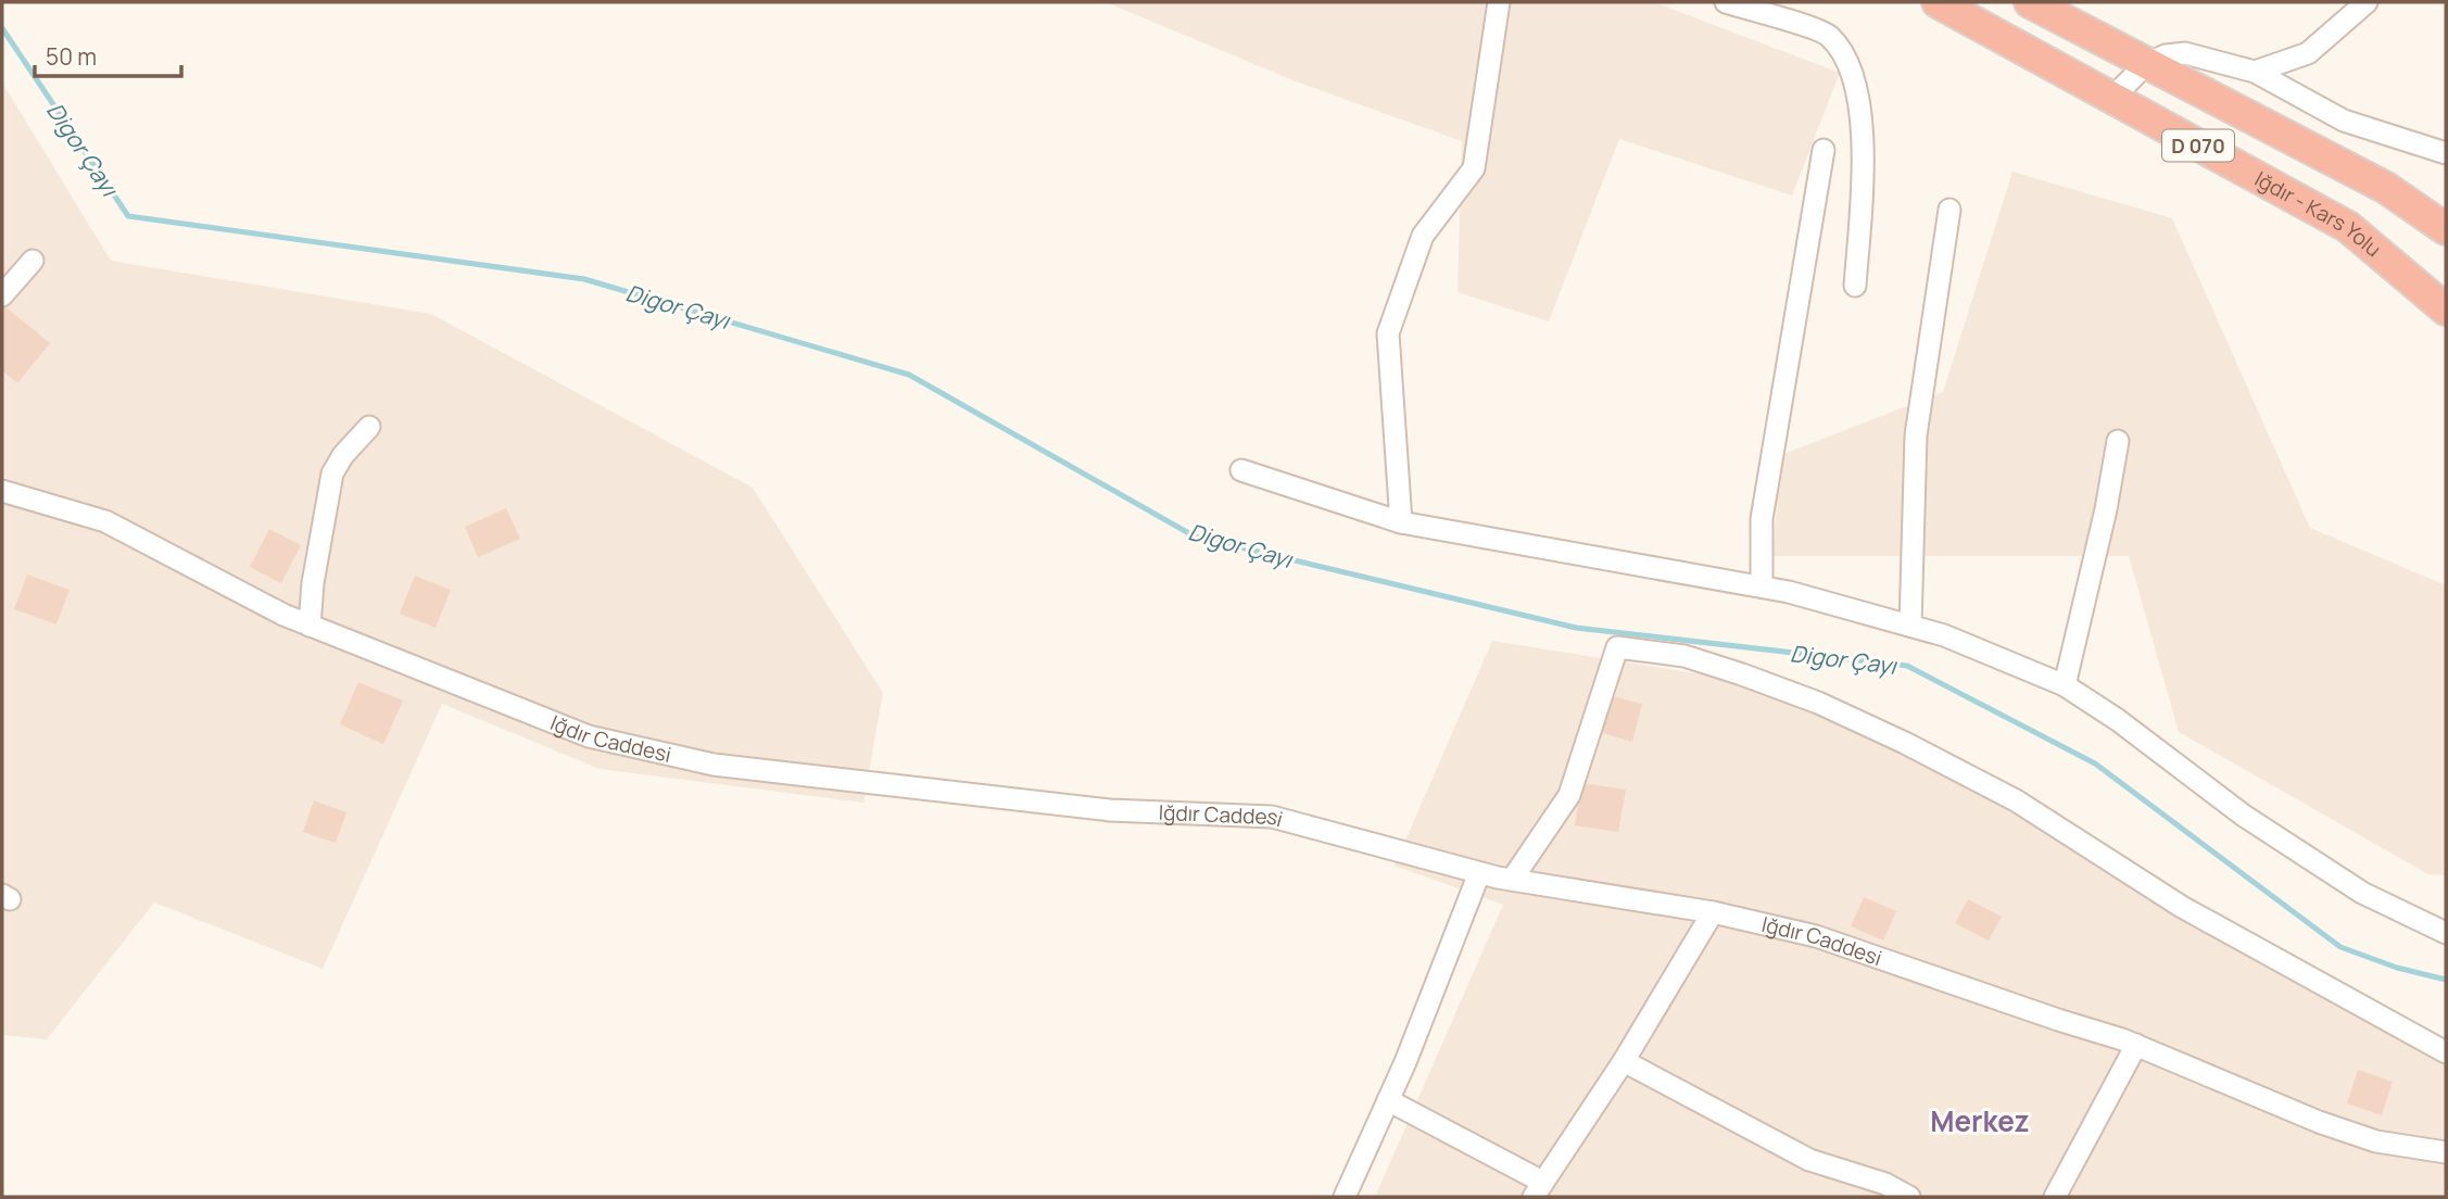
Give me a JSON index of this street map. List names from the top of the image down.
{
  "streets": {
    "highway": ["D 070", "Iğdır - Kars Yolu"],
    "street": ["Iğdır Caddesi"]
  },
  "districts": ["Merkez"],
  "water": ["Digor Çayı"],
  "scale_bar": "50 m"
}
